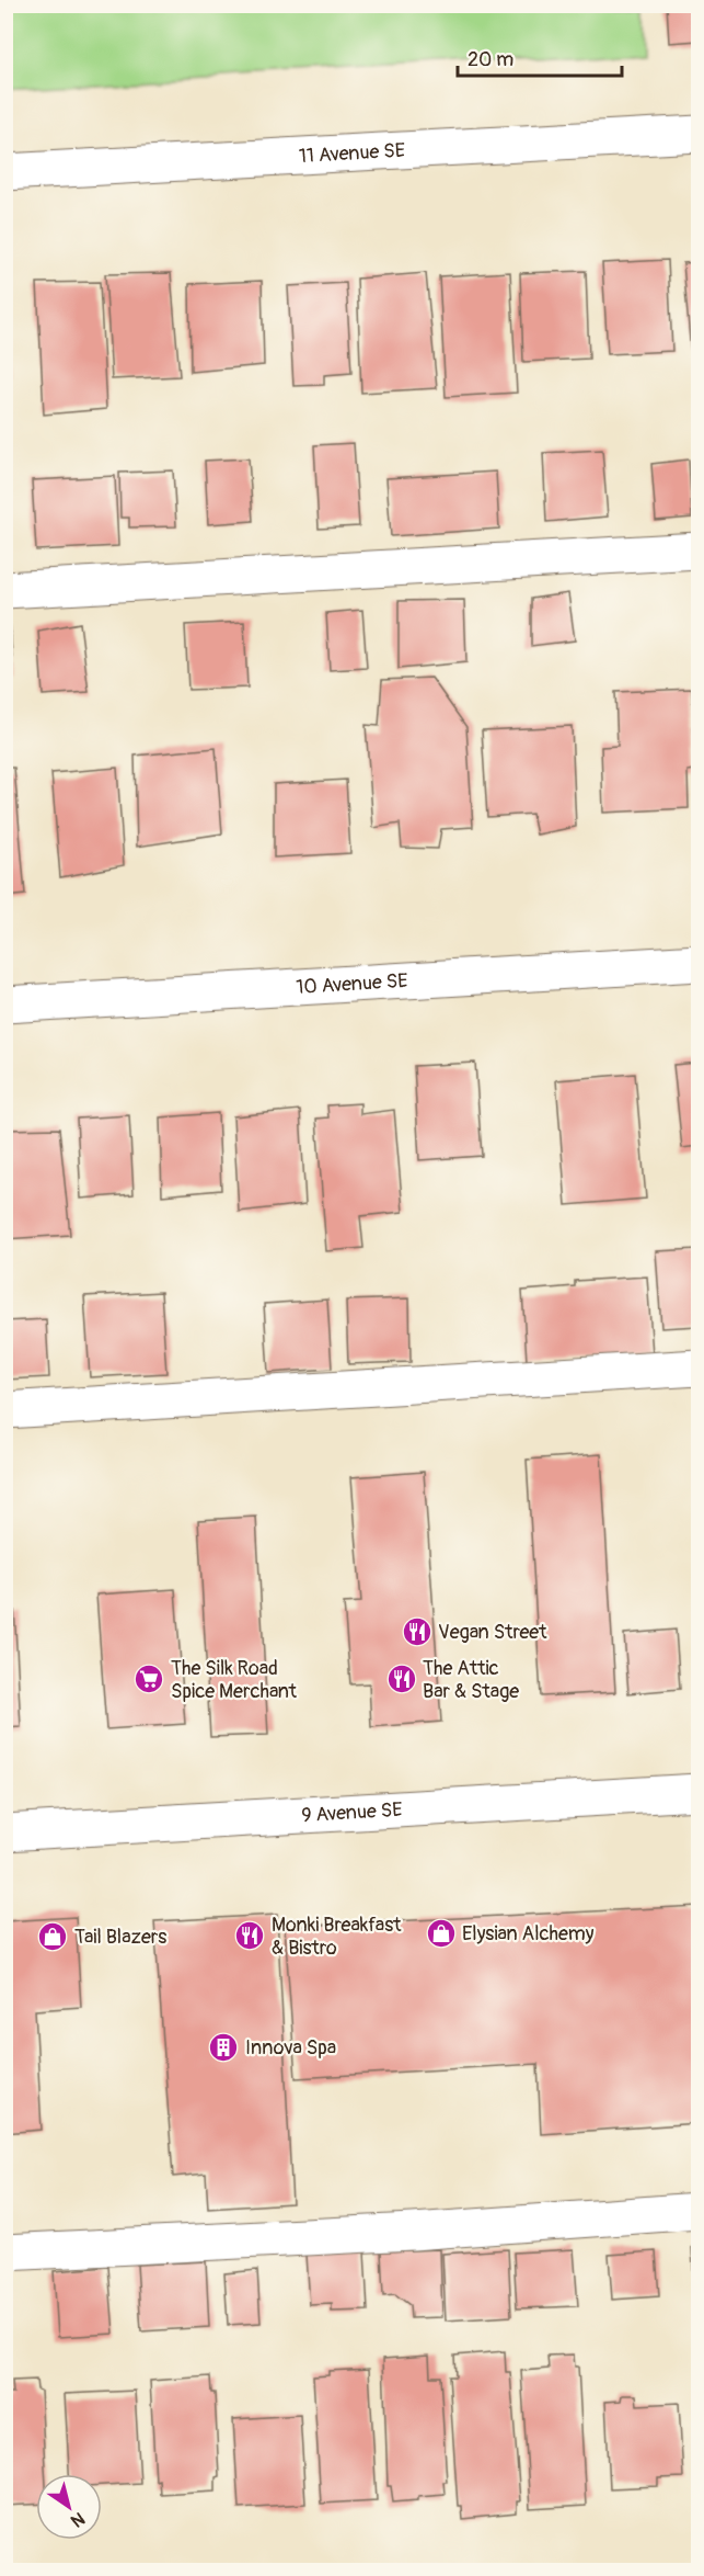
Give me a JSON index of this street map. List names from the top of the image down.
{
  "streets": {
    "street": ["11 Avenue SE", "10 Avenue SE", "9 Avenue SE"]
  },
  "places": {
    "restaurant": ["Vegan Street", "The Attic Bar & Stage", "Monki Breakfast & Bistro"],
    "supermarket": ["The Silk Road Spice Merchant"],
    "shop": ["Elysian Alchemy", "Tail Blazers"],
    "building": ["Innova Spa"]
  },
  "scale_bar": "20 m",
  "north": "bottom right"
}
